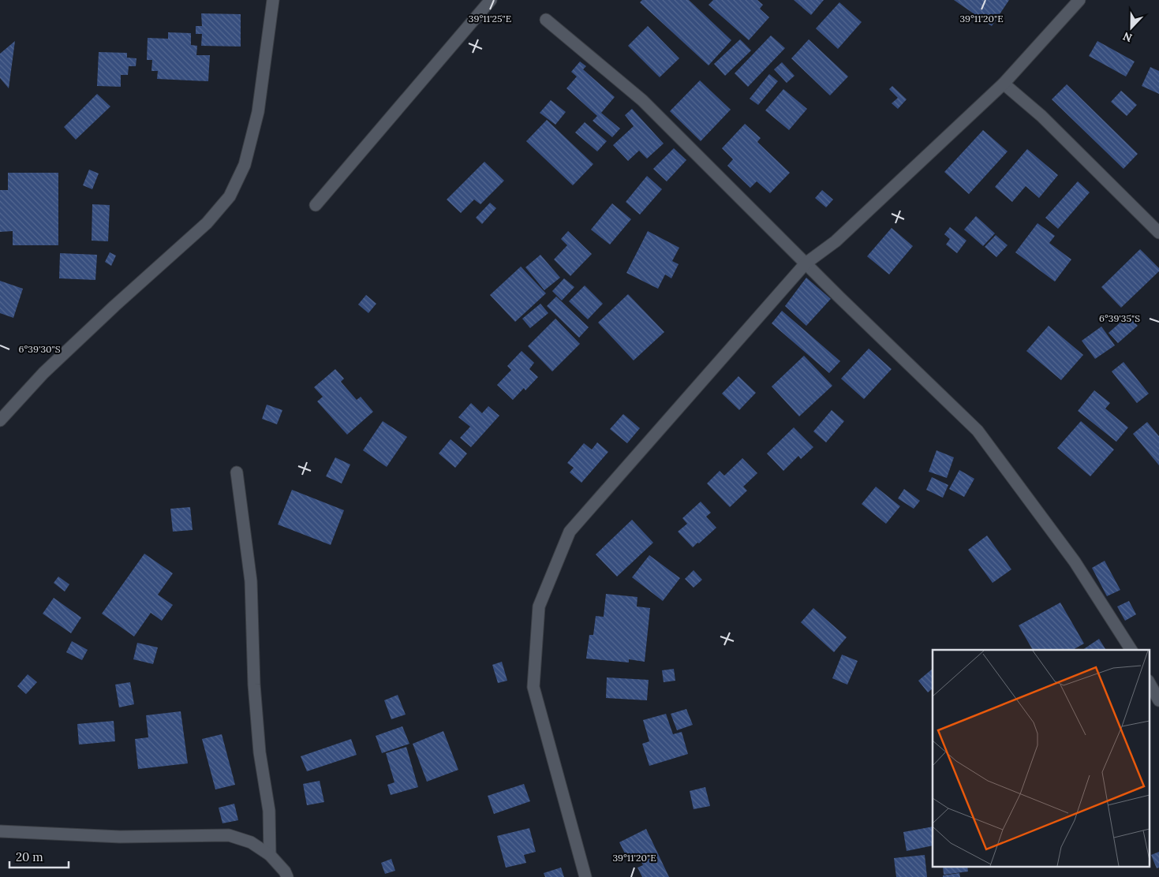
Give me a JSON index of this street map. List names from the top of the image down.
{
  "scale_bar": "20 m",
  "north": "bottom",
  "coordinates": [
    "39°11'25\"E",
    "39°11'20\"E",
    "6°39'35\"S",
    "6°39'30\"S"
  ]
}
